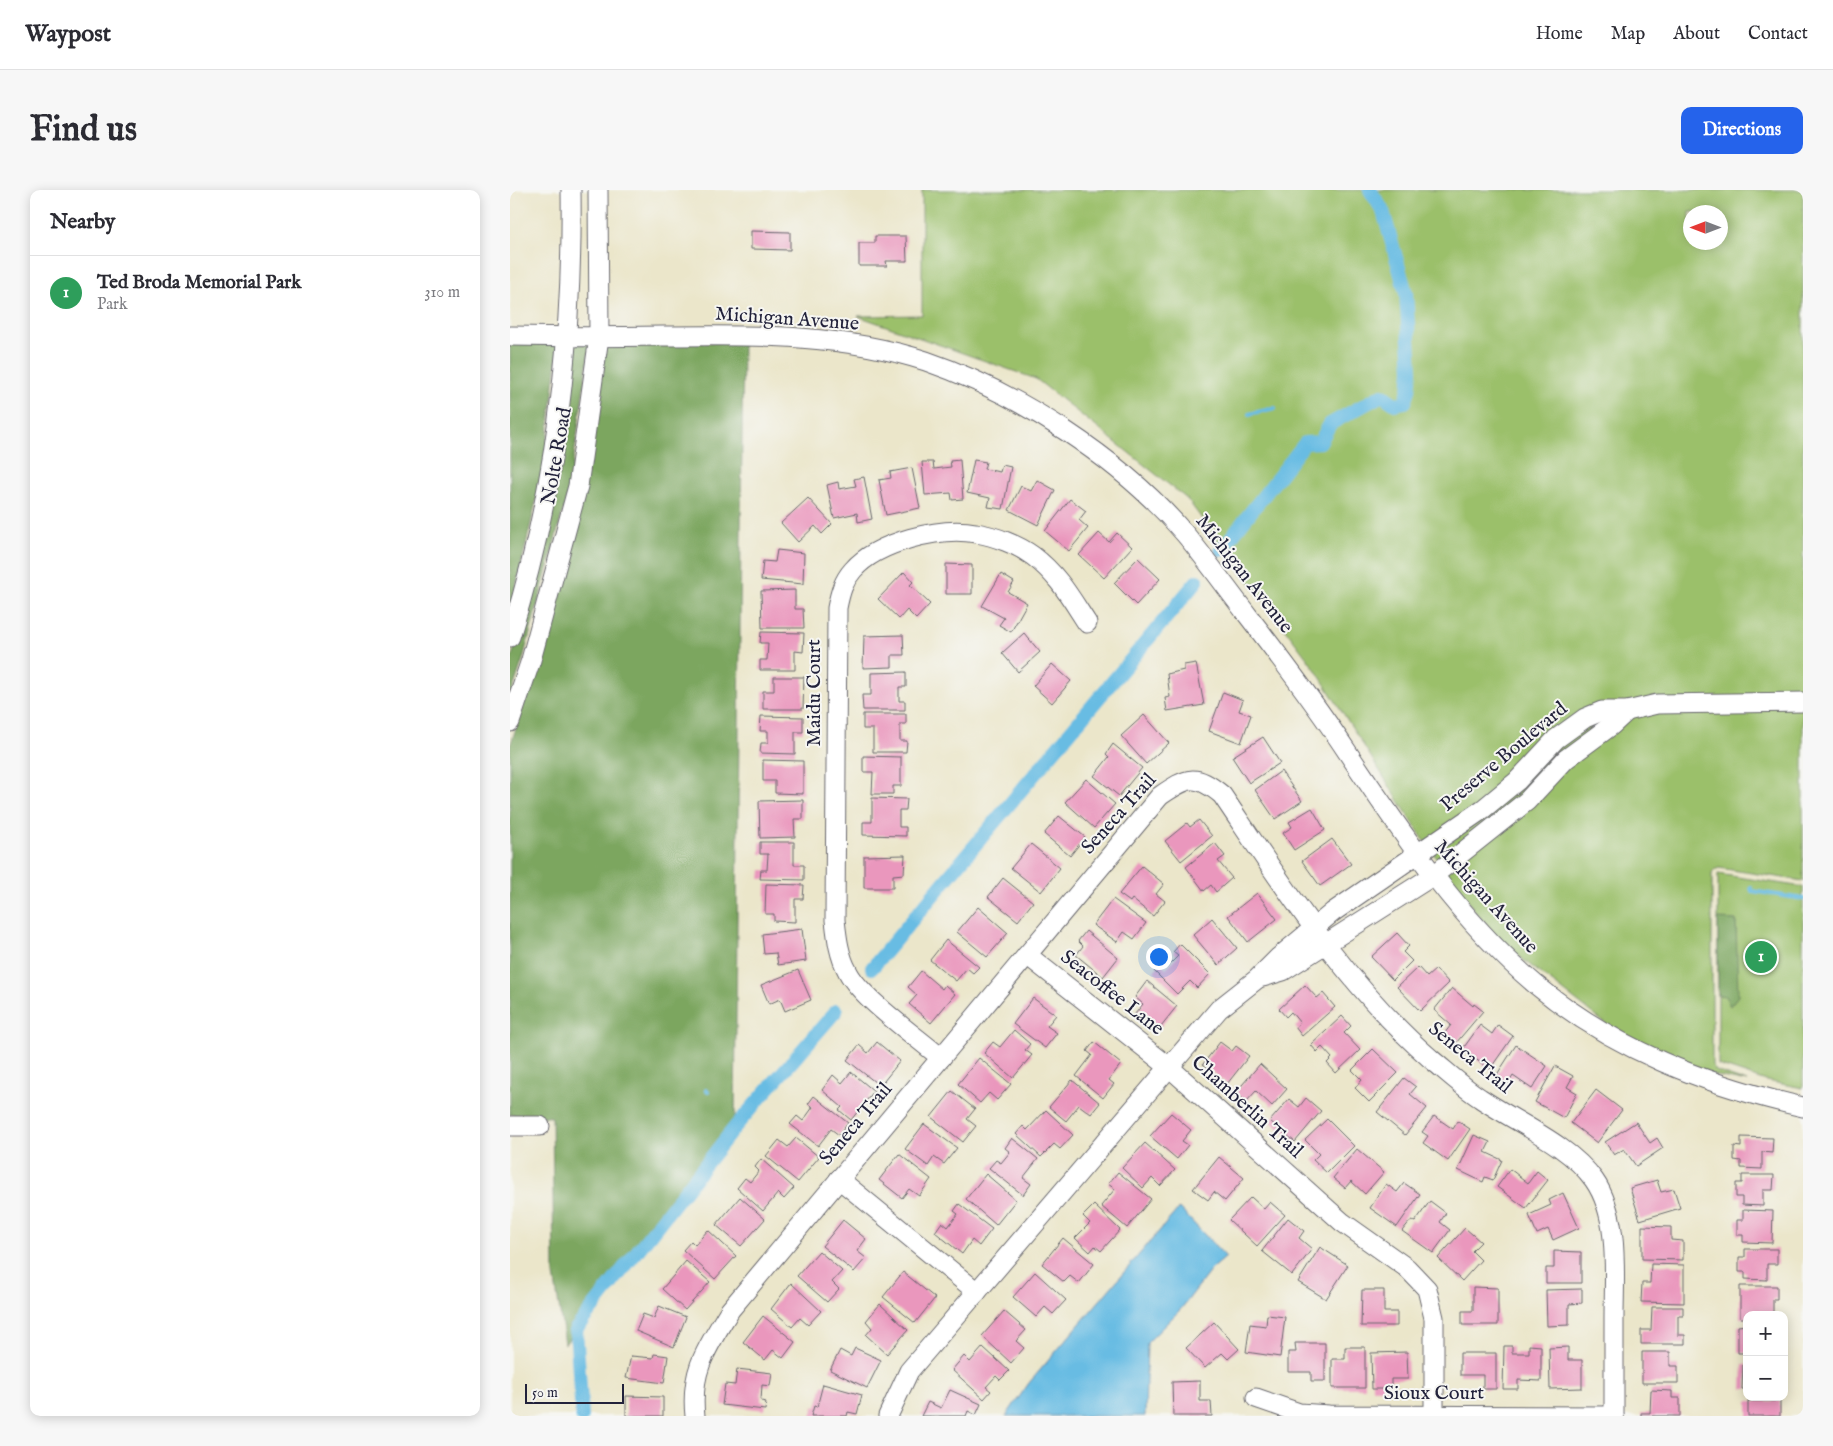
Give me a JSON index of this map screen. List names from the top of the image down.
{
  "streets": {
    "street": [
      "Michigan Avenue",
      "Nolte Road",
      "Maidu Court",
      "Preserve Boulevard",
      "Seneca Trail",
      "Seacoffee Lane",
      "Chamberlin Trail",
      "Sioux Court"
    ]
  },
  "crossings": [
    ["Michigan Avenue", "Nolte Road"],
    ["Michigan Avenue", "Preserve Boulevard"],
    ["Maidu Court", "Seneca Trail"],
    ["Preserve Boulevard", "Seneca Trail"],
    ["Seneca Trail", "Seacoffee Lane"],
    ["Seneca Trail", "Sioux Court"],
    ["Seacoffee Lane", "Chamberlin Trail"],
    ["Chamberlin Trail", "Sioux Court"]
  ],
  "scale_bar": "50 m",
  "north": "left",
  "page": {
    "header": "Waypost",
    "nav": [
      "Home",
      "Map",
      "About",
      "Contact"
    ],
    "buttons": "Directions",
    "title": "Find us",
    "heading": "Nearby",
    "list": [
      {
        "mark": "1",
        "name": "Ted Broda Memorial Park",
        "note": "Park",
        "value": "310 m"
      }
    ],
    "pins": "1",
    "map_buttons": ["+", "−"],
    "scale": "50 m"
  }
}
